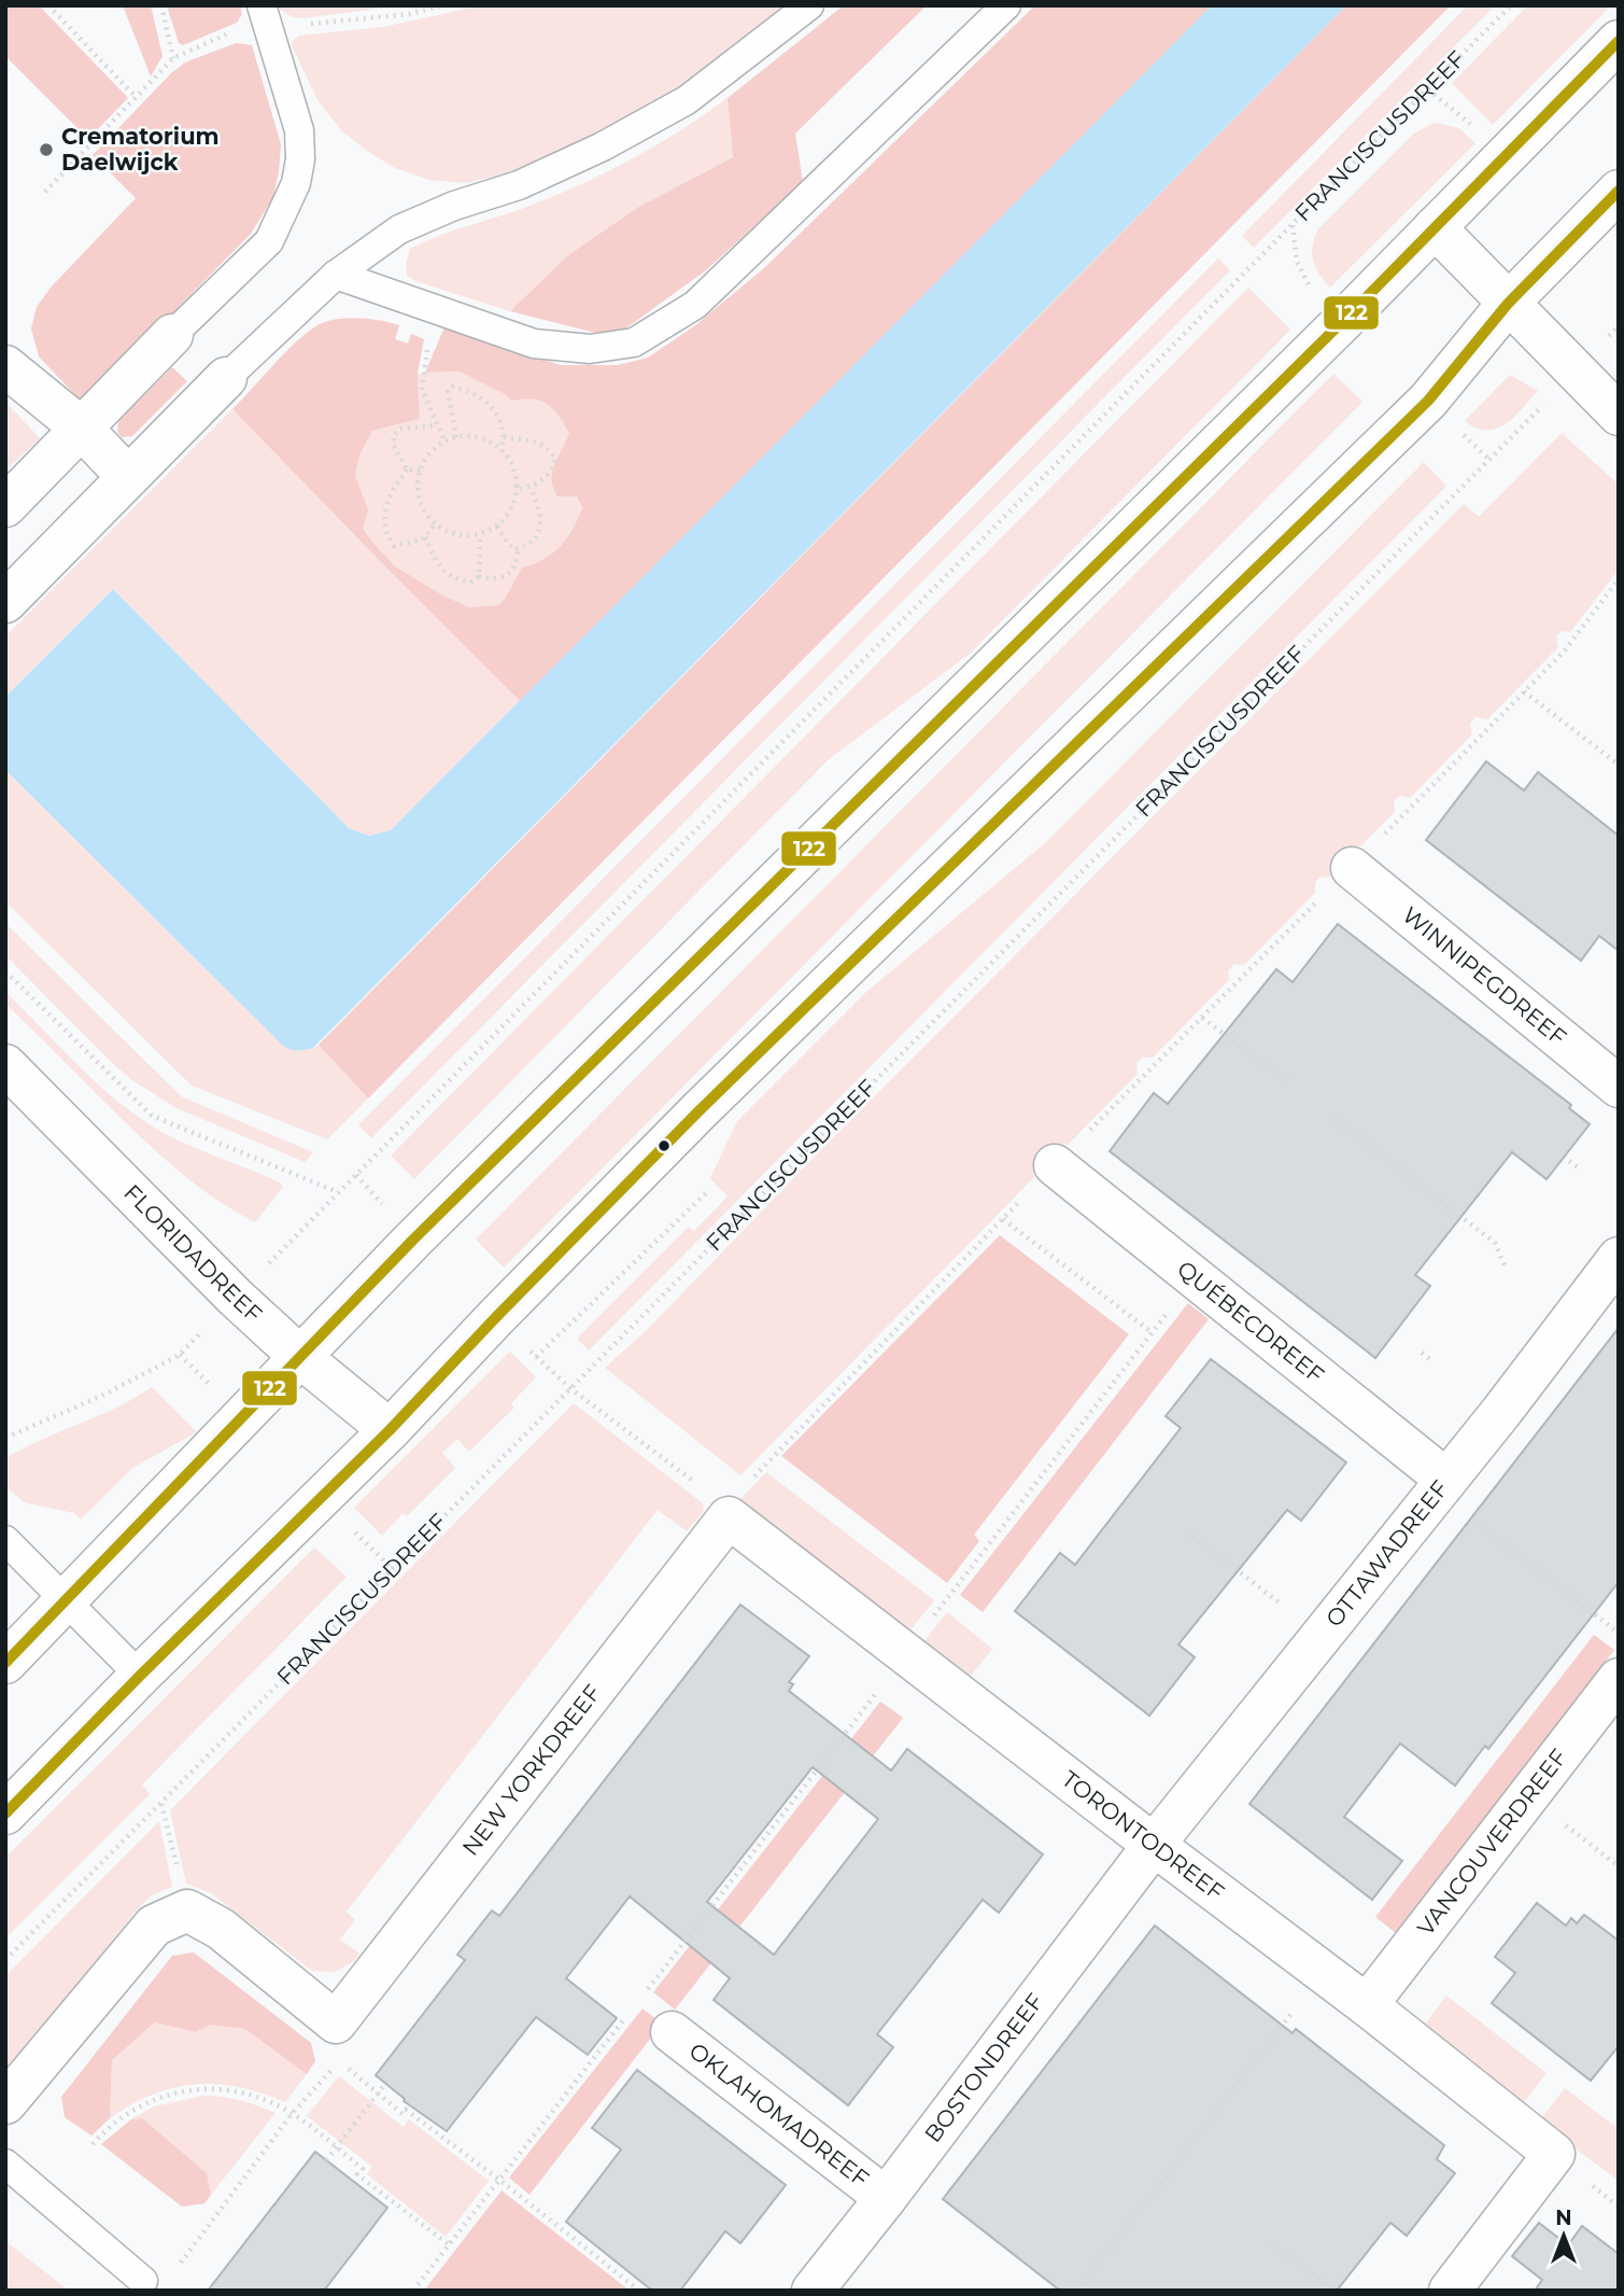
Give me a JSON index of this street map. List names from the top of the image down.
{
  "streets": {
    "street": [
      "WINNIPEGDREEF",
      "FLORIDADREEF",
      "QUÉBECDREEF",
      "OTTAWADREEF",
      "NEW YORKDREEF",
      "TORONTODREEF",
      "VANCOUVERDREEF",
      "BOSTONDREEF",
      "OKLAHOMADREEF"
    ],
    "path": ["FRANCISCUSDREEF"]
  },
  "crossings": [
    ["FRANCISCUSDREEF", "FLORIDADREEF"],
    ["QUÉBECDREEF", "OTTAWADREEF"],
    ["OTTAWADREEF", "TORONTODREEF"],
    ["OTTAWADREEF", "BOSTONDREEF"],
    ["NEW YORKDREEF", "TORONTODREEF"],
    ["TORONTODREEF", "VANCOUVERDREEF"],
    ["TORONTODREEF", "BOSTONDREEF"],
    ["BOSTONDREEF", "OKLAHOMADREEF"]
  ],
  "places": ["Crematorium Daelwijck"],
  "lines": ["transit line 122"],
  "north": "top"
}
